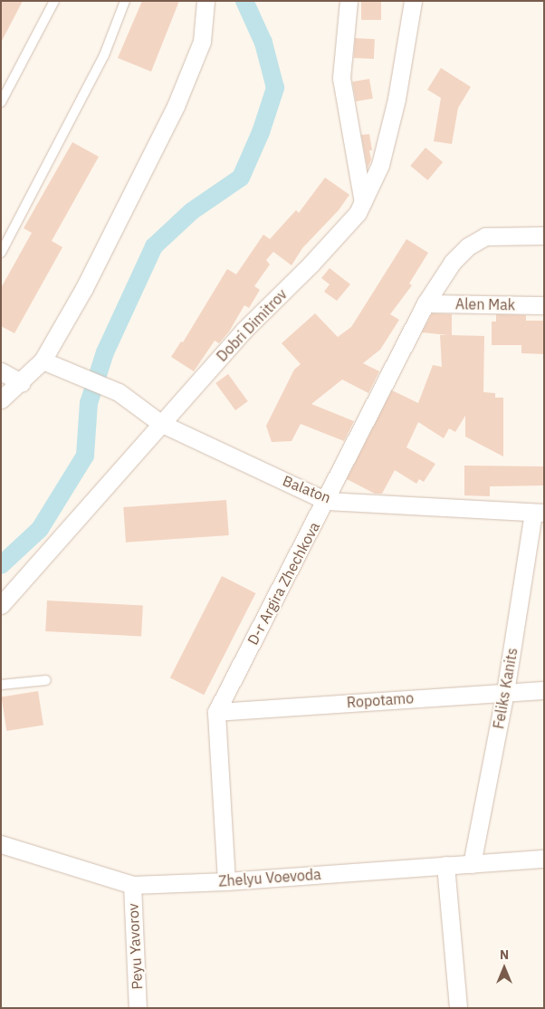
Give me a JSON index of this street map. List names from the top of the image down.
{
  "streets": {
    "street": [
      "Alen Mak",
      "Dobri Dimitrov",
      "Balaton",
      "D-r Argira Zhechkova",
      "Feliks Kanits",
      "Ropotamo",
      "Zhelyu Voevoda",
      "Peyu Yavorov"
    ]
  },
  "crossings": [
    ["Alen Mak", "D-r Argira Zhechkova"],
    ["Dobri Dimitrov", "Balaton"],
    ["Balaton", "D-r Argira Zhechkova"],
    ["Balaton", "Feliks Kanits"],
    ["D-r Argira Zhechkova", "Ropotamo"],
    ["Feliks Kanits", "Ropotamo"],
    ["Feliks Kanits", "Zhelyu Voevoda"],
    ["Zhelyu Voevoda", "Peyu Yavorov"]
  ],
  "north": "top"
}
